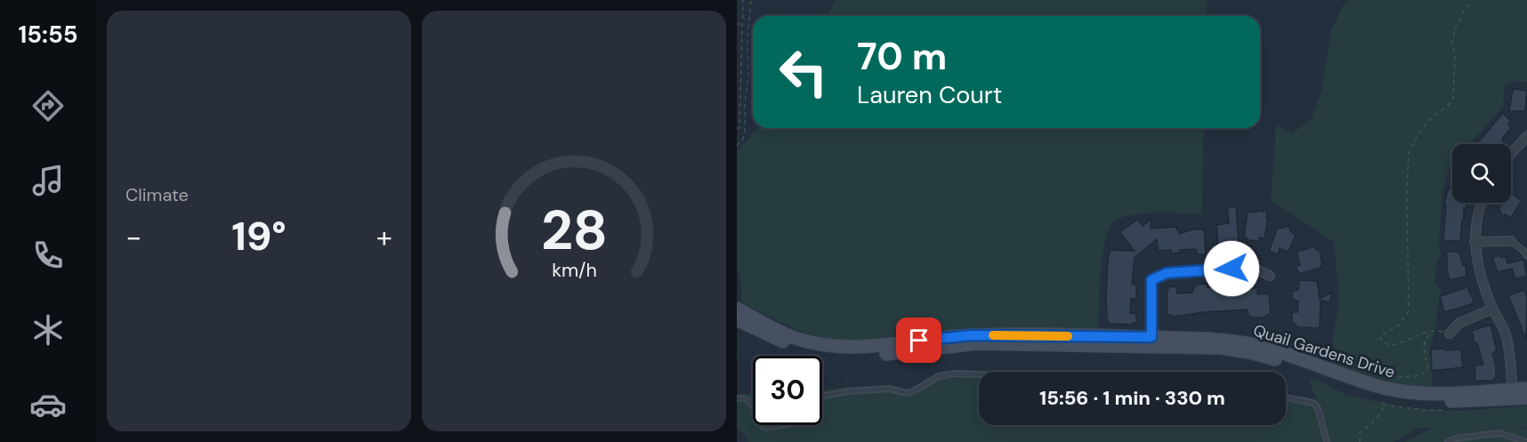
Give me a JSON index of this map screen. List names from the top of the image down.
{
  "streets": {
    "main road": ["Quail Gardens Drive"]
  },
  "page": {
    "tabs": "15:55",
    "tile": "Climate",
    "turn": ["70 m", "Lauren Court"],
    "heat": ["−", "19°", "+"],
    "limit": "30",
    "trip": "15:56 · 1 min · 330 m",
    "gauge": ["28", "km/h"]
  }
}
